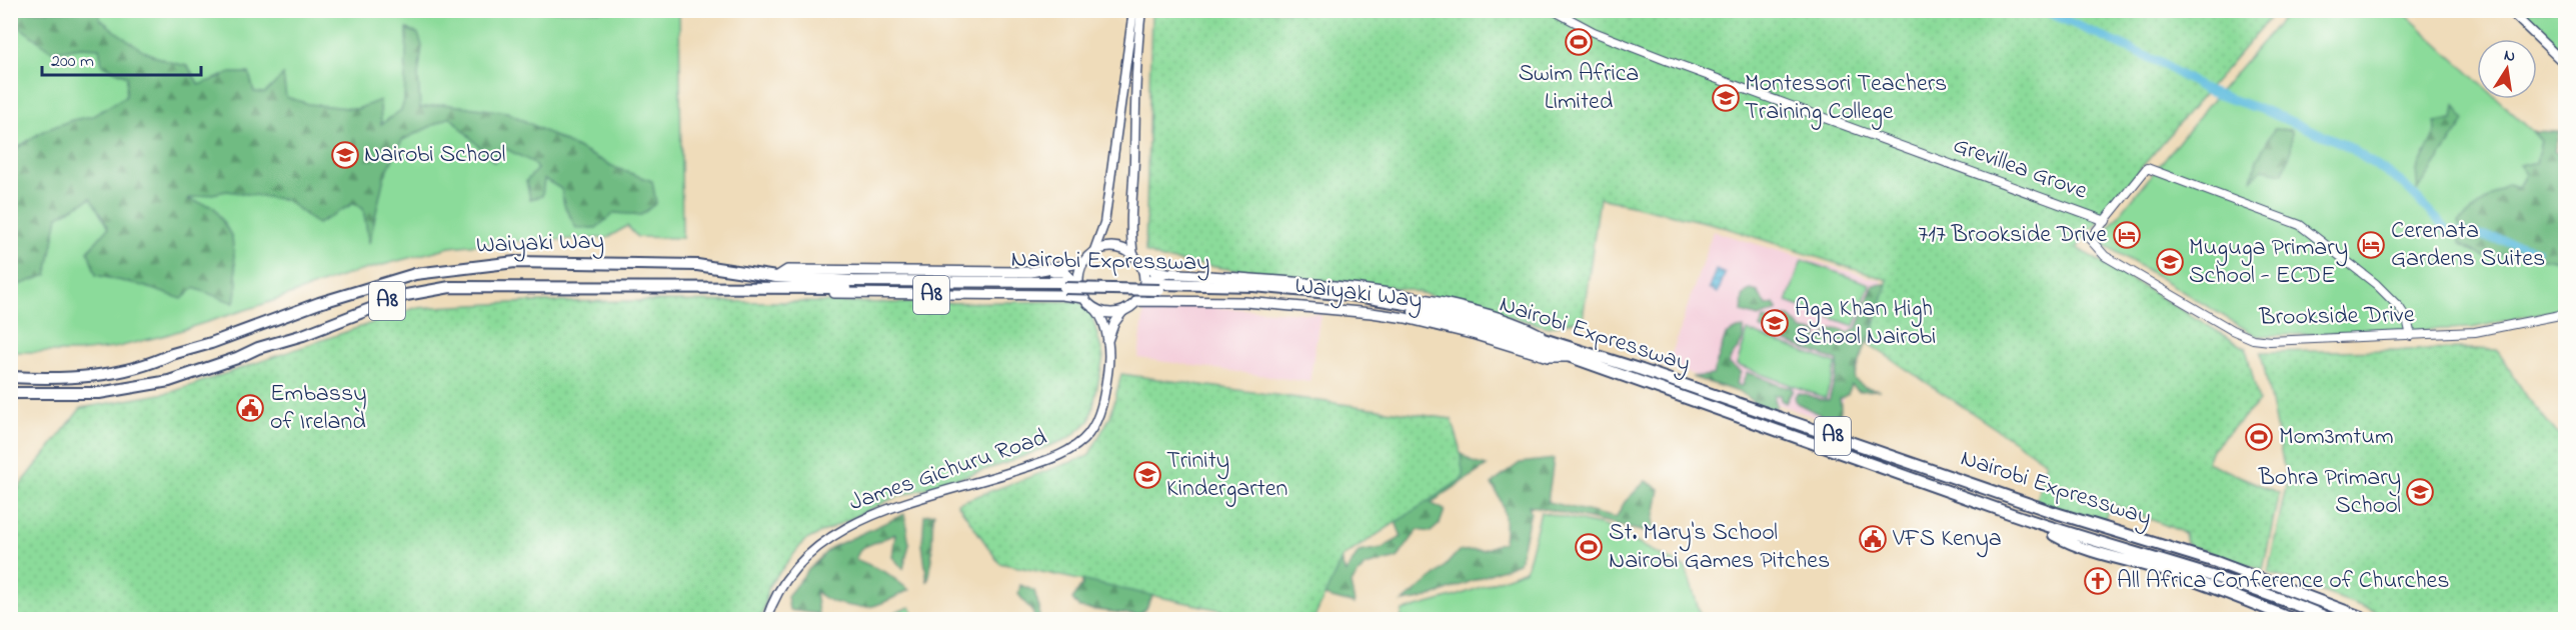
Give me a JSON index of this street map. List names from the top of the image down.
{
  "streets": {
    "highway": ["Waiyaki Way", "Nairobi Expressway", "A8"],
    "main road": ["James Gichuru Road"],
    "street": ["Grevillea Grove", "Brookside Drive"]
  },
  "crossings": [
    ["Grevillea Grove", "Brookside Drive"],
    ["Waiyaki Way", "Nairobi Expressway"]
  ],
  "places": {
    "sports": ["Swim Africa Limited", "Mom3mtum", "St. Mary's School Nairobi Games Pitches"],
    "school or university": [
      "Montessori Teachers Training College",
      "Nairobi School",
      "Muguga Primary School - ECDE",
      "Aga Khan High School Nairobi",
      "Trinity Kindergarten",
      "Bohra Primary School"
    ],
    "hotel": ["717 Brookside Drive", "Cerenata Gardens Suites"],
    "public building": ["Embassy of Ireland", "VFS Kenya"],
    "church": ["All Africa Conference of Churches"]
  },
  "scale_bar": "200 m",
  "north": "top"
}
